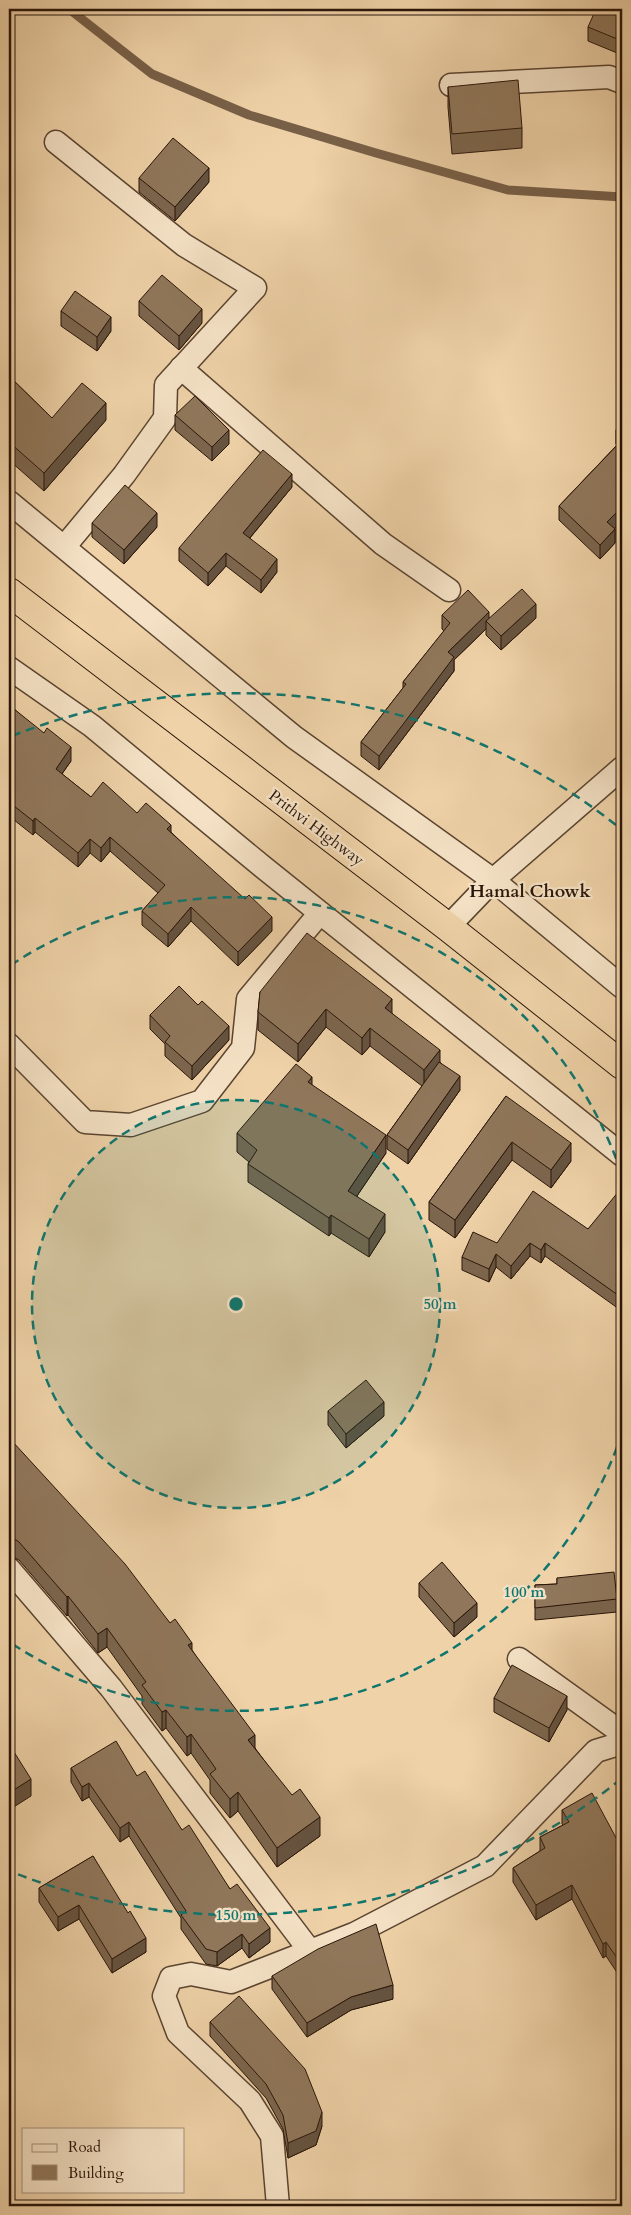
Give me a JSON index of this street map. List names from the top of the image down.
{
  "streets": {
    "highway": ["Prithvi Highway"]
  },
  "districts": ["Hamal Chowk"],
  "legend": ["Road", "Building"],
  "rings": ["50 m", "100 m", "150 m"]
}
